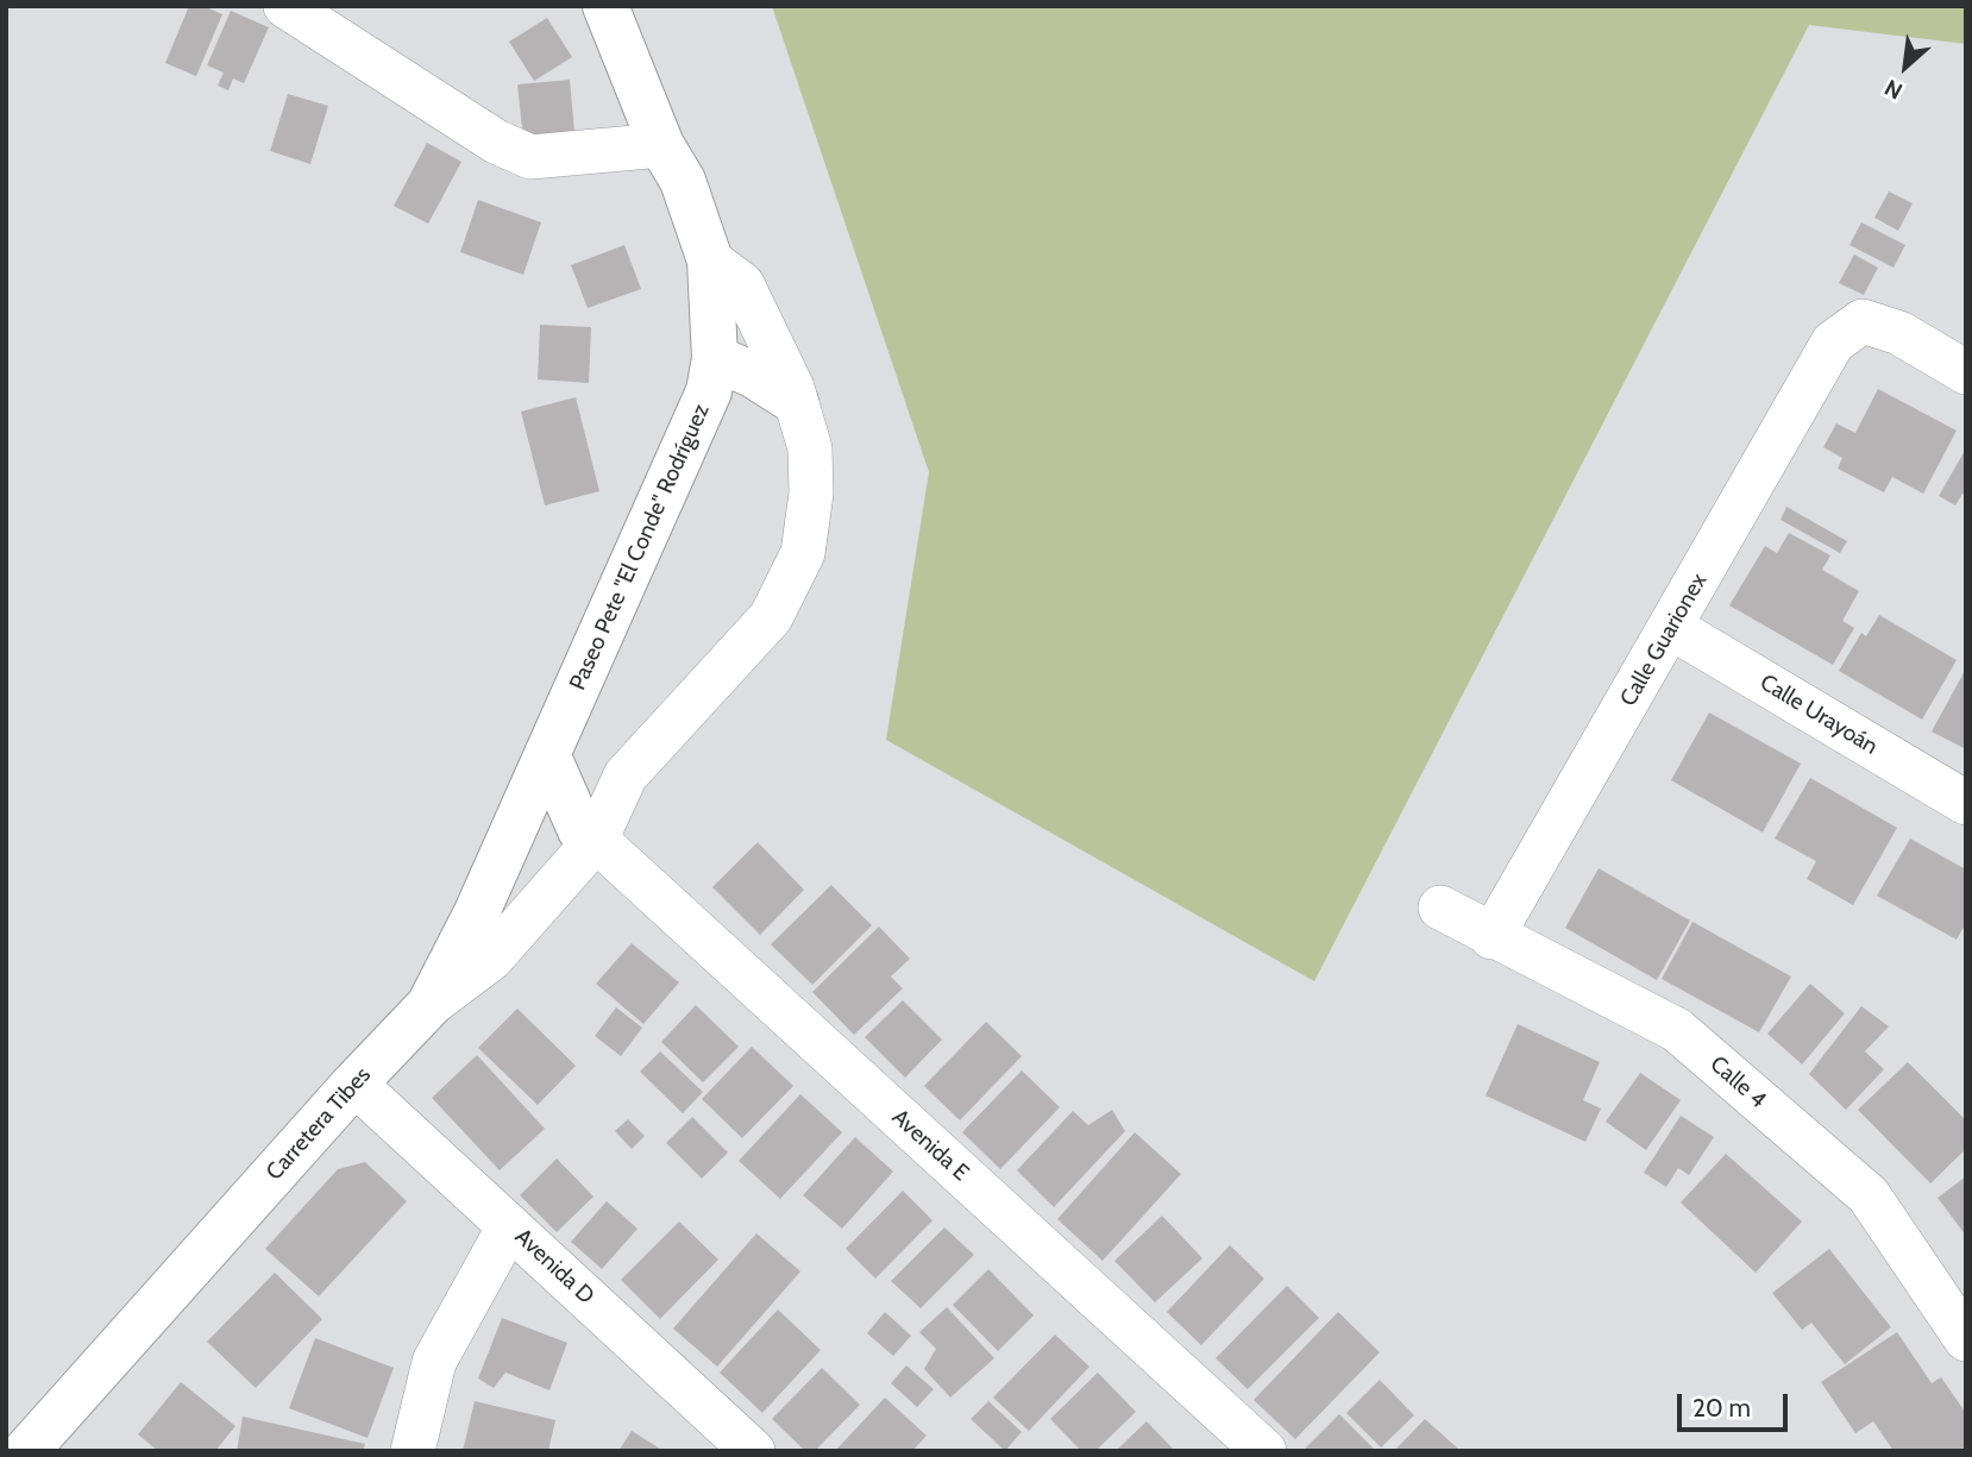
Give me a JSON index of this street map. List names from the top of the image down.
{
  "streets": {
    "street": [
      "Paseo Pete \"El Conde\" Rodríguez",
      "Calle Guarionex",
      "Calle Urayoán",
      "Calle 4",
      "Carretera Tibes",
      "Avenida E",
      "Avenida D"
    ]
  },
  "crossings": [
    ["Paseo Pete \"El Conde\" Rodríguez", "Carretera Tibes"],
    ["Calle Guarionex", "Calle Urayoán"],
    ["Calle Guarionex", "Calle 4"],
    ["Carretera Tibes", "Avenida D"]
  ],
  "scale_bar": "20 m",
  "north": "bottom left"
}
